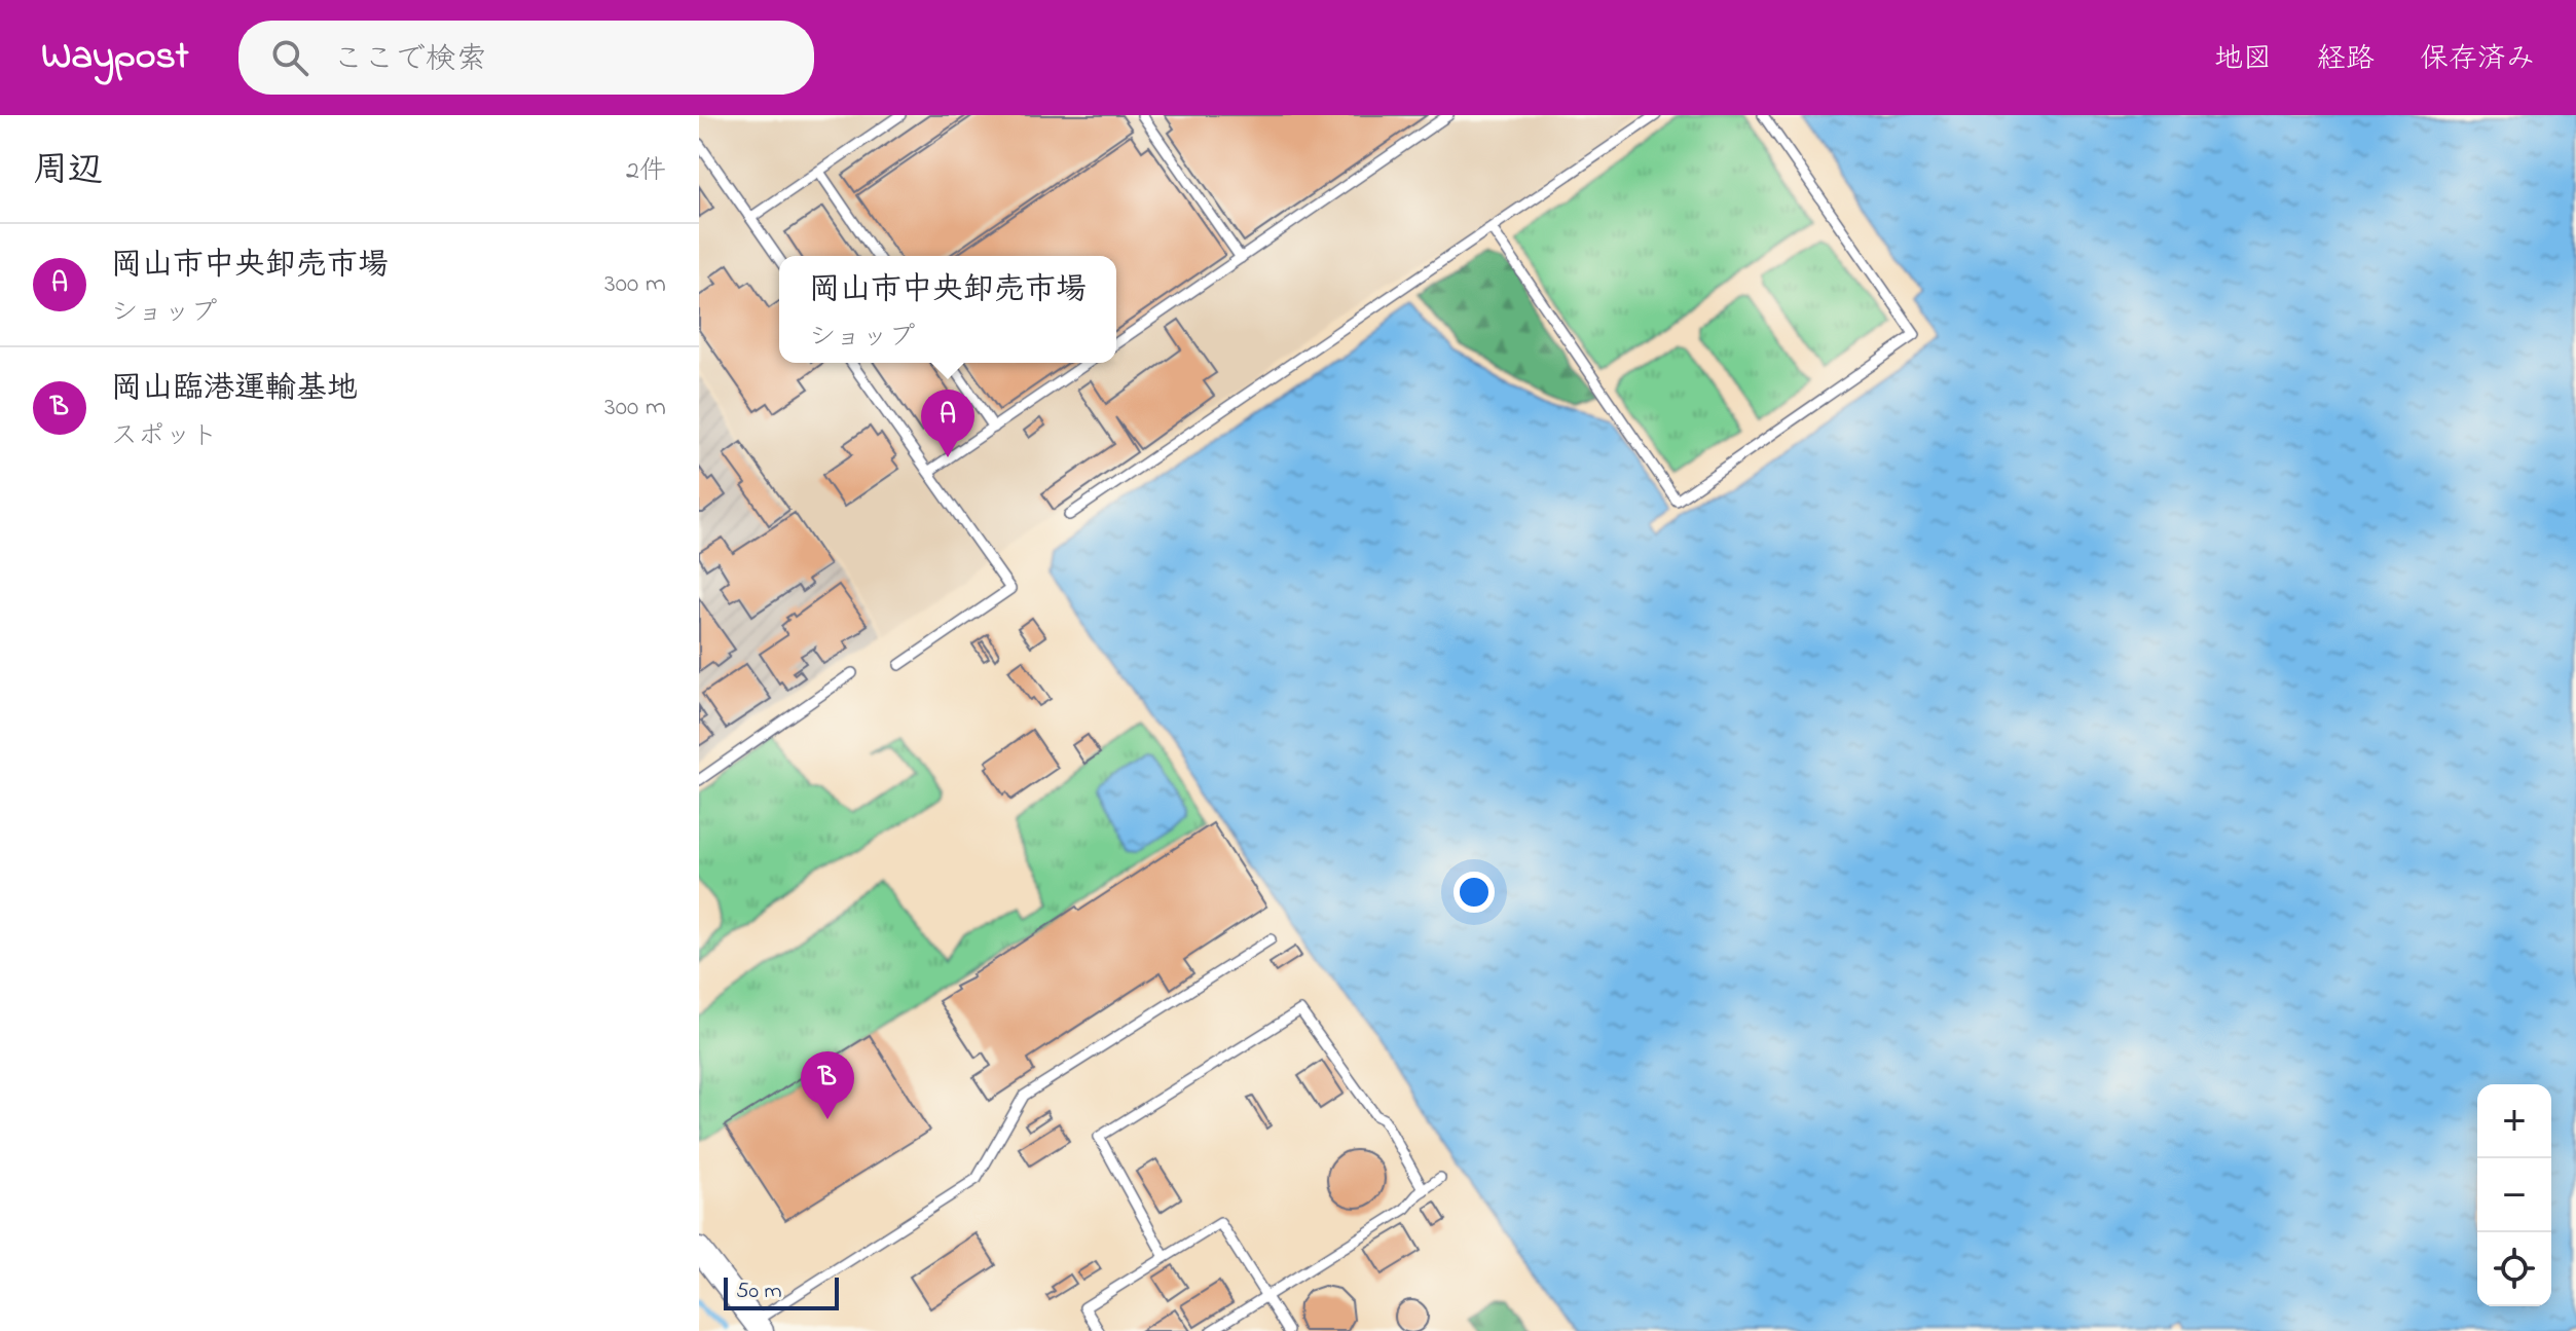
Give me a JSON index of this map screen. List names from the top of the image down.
{
  "scale_bar": "50 m",
  "page": {
    "header": "Waypost",
    "search": "ここで検索",
    "nav": ["地図", "経路", "保存済み"],
    "heading": ["周辺", "2件"],
    "list": [
      {
        "mark": "A",
        "name": "岡山市中央卸売市場",
        "note": "ショップ",
        "value": "300 m"
      },
      {
        "mark": "B",
        "name": "岡山臨港運輸基地",
        "note": "スポット",
        "value": "300 m"
      }
    ],
    "popup": ["岡山市中央卸売市場", "ショップ"],
    "pins": ["A", "B"],
    "map_buttons": ["+", "−"],
    "scale": "50 m"
  }
}
